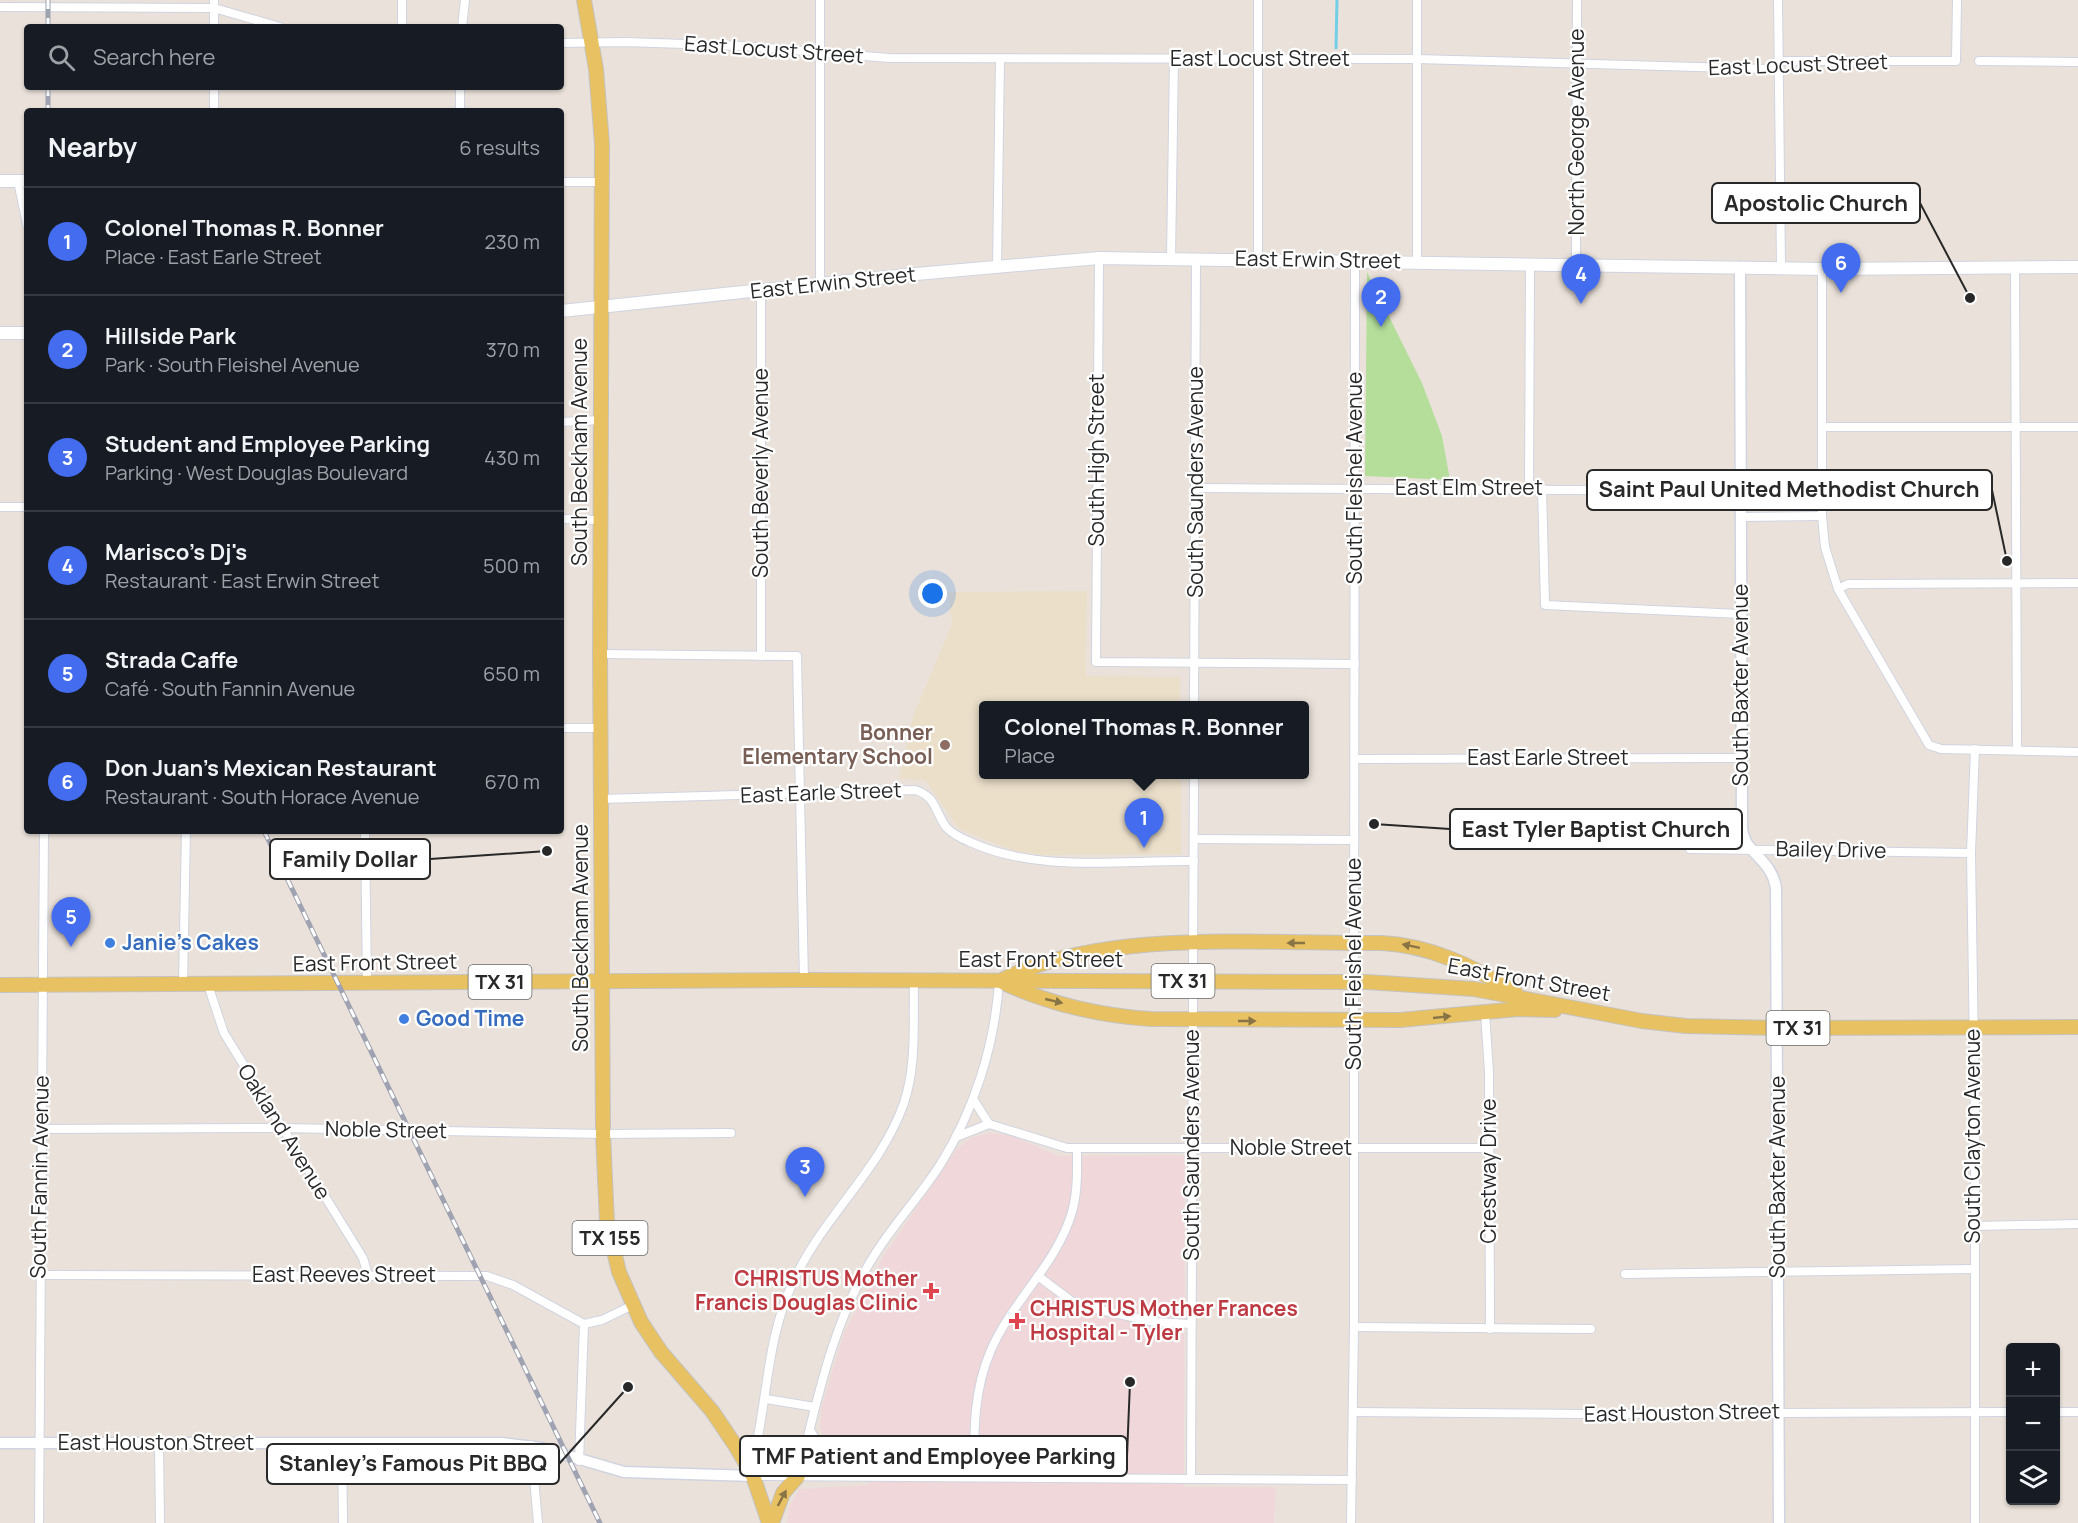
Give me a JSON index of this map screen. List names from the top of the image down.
{
  "streets": {
    "main road": [
      "East Erwin Street",
      "South Beckham Avenue",
      "East Front Street",
      "TX 31",
      "TX 155"
    ],
    "street": [
      "East Locust Street",
      "North George Avenue",
      "South High Street",
      "South Beverly Avenue",
      "South Fleishel Avenue",
      "South Saunders Avenue",
      "East Elm Street",
      "South Baxter Avenue",
      "East Earle Street",
      "Bailey Drive",
      "Noble Street",
      "Oakland Avenue",
      "South Clayton Avenue",
      "Crestway Drive",
      "South Fannin Avenue",
      "East Reeves Street",
      "East Houston Street"
    ]
  },
  "crossings": [
    ["East Locust Street", "North George Avenue"],
    ["East Locust Street", "South Beckham Avenue"],
    ["North George Avenue", "East Erwin Street"],
    ["East Erwin Street", "South Beckham Avenue"],
    ["East Erwin Street", "South High Street"],
    ["East Erwin Street", "South Beverly Avenue"],
    ["East Erwin Street", "South Fleishel Avenue"],
    ["East Erwin Street", "South Saunders Avenue"],
    ["East Erwin Street", "South Baxter Avenue"],
    ["South Beckham Avenue", "East Earle Street"],
    ["South Beckham Avenue", "East Front Street"],
    ["South Beckham Avenue", "Noble Street"],
    ["South Beckham Avenue", "East Houston Street"],
    ["South High Street", "South Saunders Avenue"],
    ["South Fleishel Avenue", "East Elm Street"],
    ["South Fleishel Avenue", "East Earle Street"],
    ["South Fleishel Avenue", "Noble Street"],
    ["South Fleishel Avenue", "East Houston Street"],
    ["South Saunders Avenue", "East Elm Street"],
    ["South Saunders Avenue", "East Earle Street"],
    ["South Saunders Avenue", "Noble Street"],
    ["South Saunders Avenue", "East Houston Street"],
    ["East Elm Street", "South Baxter Avenue"],
    ["South Baxter Avenue", "East Earle Street"],
    ["South Baxter Avenue", "Bailey Drive"],
    ["South Baxter Avenue", "East Front Street"],
    ["South Baxter Avenue", "East Houston Street"],
    ["Bailey Drive", "South Clayton Avenue"],
    ["East Front Street", "Oakland Avenue"],
    ["East Front Street", "South Clayton Avenue"],
    ["East Front Street", "South Fannin Avenue"],
    ["Noble Street", "Oakland Avenue"],
    ["Noble Street", "Crestway Drive"],
    ["Noble Street", "South Fannin Avenue"],
    ["Oakland Avenue", "East Reeves Street"],
    ["South Clayton Avenue", "East Houston Street"],
    ["South Fannin Avenue", "East Reeves Street"],
    ["South Fannin Avenue", "East Houston Street"]
  ],
  "places": {
    "other": [
      "Apostolic Church",
      "Saint Paul United Methodist Church",
      "Bonner Elementary School",
      "East Tyler Baptist Church",
      "Family Dollar",
      "Janie's Cakes",
      "Good Time",
      "TMF Patient and Employee Parking",
      "Stanley's Famous Pit BBQ"
    ],
    "health": ["CHRISTUS Mother Francis Douglas Clinic", "CHRISTUS Mother Frances Hospital - Tyler"]
  },
  "page": {
    "search": "Search here",
    "heading": ["Nearby", "6 results"],
    "list": [
      {
        "mark": "1",
        "name": "Colonel Thomas R. Bonner",
        "note": "Place · East Earle Street",
        "value": "230 m"
      },
      {
        "mark": "2",
        "name": "Hillside Park",
        "note": "Park · South Fleishel Avenue",
        "value": "370 m"
      },
      {
        "mark": "3",
        "name": "Student and Employee Parking",
        "note": "Parking · West Douglas Boulevard",
        "value": "430 m"
      },
      {
        "mark": "4",
        "name": "Marisco's Dj's",
        "note": "Restaurant · East Erwin Street",
        "value": "500 m"
      },
      {
        "mark": "5",
        "name": "Strada Caffe",
        "note": "Café · South Fannin Avenue",
        "value": "650 m"
      },
      {
        "mark": "6",
        "name": "Don Juan's Mexican Restaurant",
        "note": "Restaurant · South Horace Avenue",
        "value": "670 m"
      }
    ],
    "pins": [
      "6",
      "4",
      "2",
      "1",
      "5",
      "3"
    ],
    "popup": ["Colonel Thomas R. Bonner", "Place"],
    "map_buttons": ["+", "−"]
  }
}
